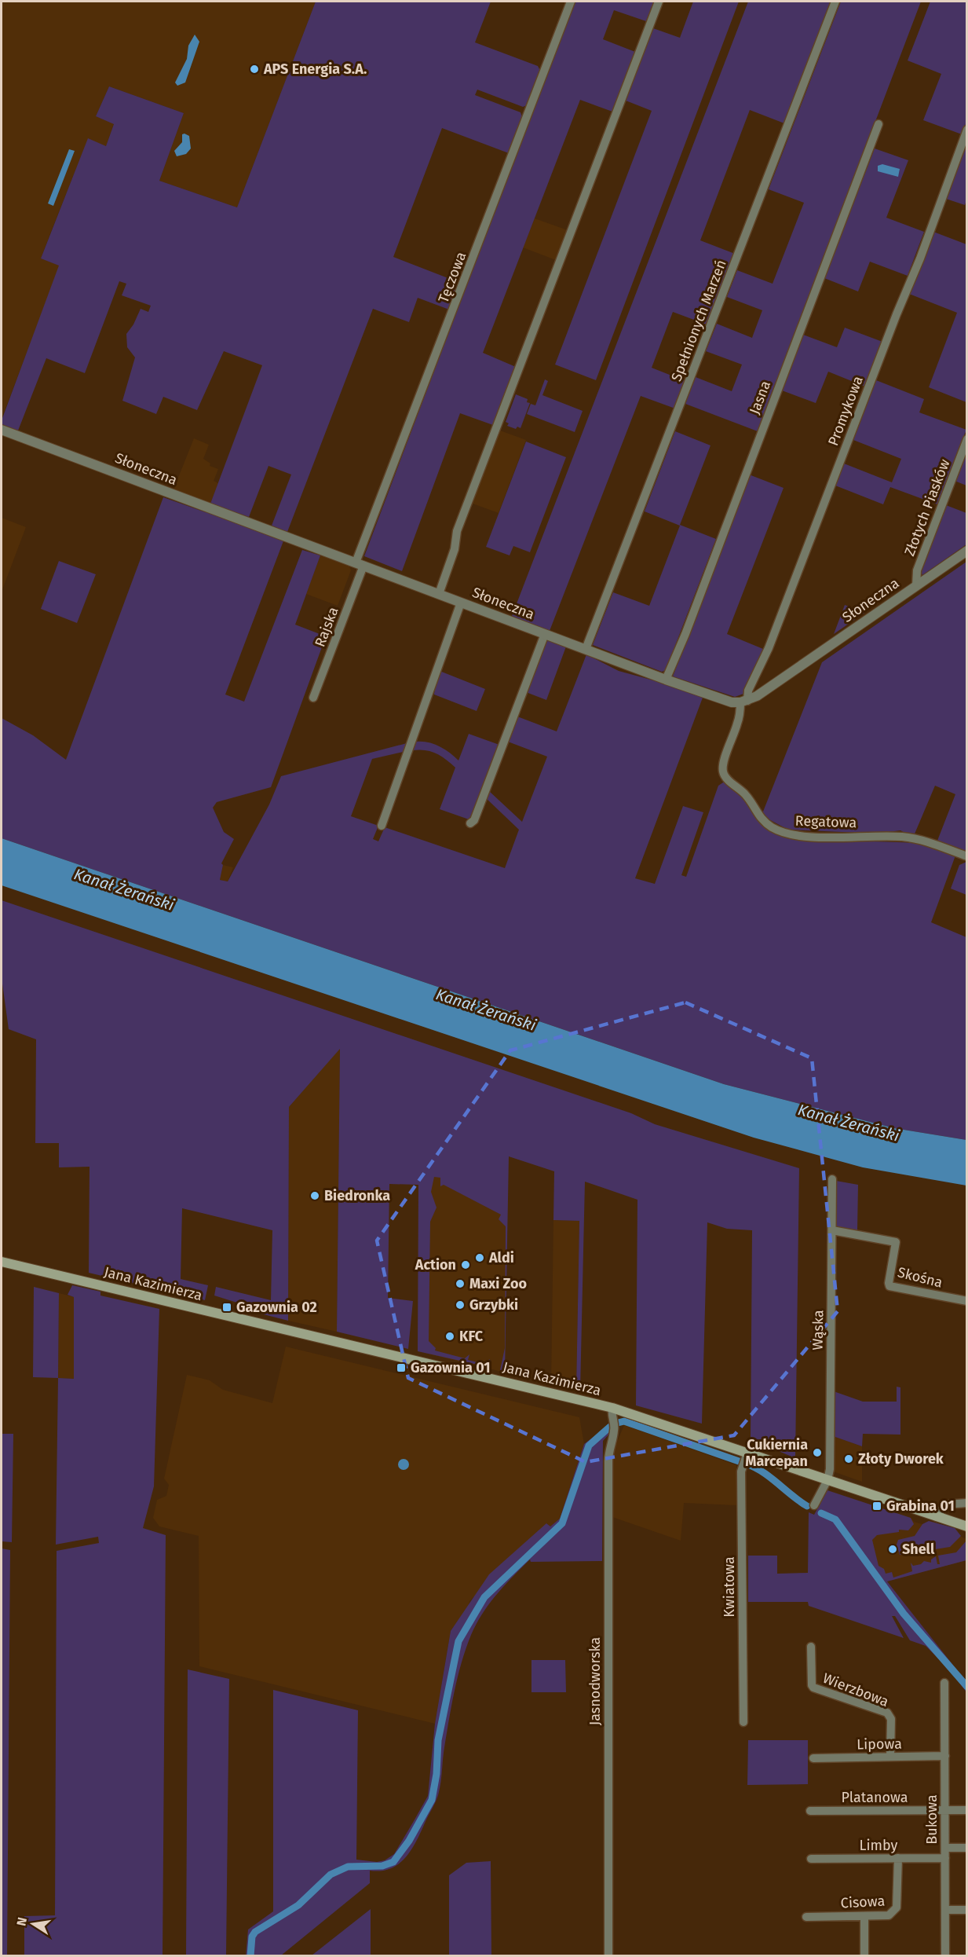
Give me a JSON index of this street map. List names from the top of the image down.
{
  "streets": {
    "main road": ["Jana Kazimierza"],
    "street": [
      "Tęczowa",
      "Spełnionych Marzeń",
      "Jasna",
      "Promykowa",
      "Słoneczna",
      "Złotych Piasków",
      "Rajska",
      "Regatowa",
      "Skośna",
      "Wąska",
      "Kwiatowa",
      "Jasnodworska",
      "Wierzbowa",
      "Lipowa",
      "Platanowa",
      "Bukowa",
      "Limby",
      "Cisowa"
    ]
  },
  "crossings": [
    ["Tęczowa", "Słoneczna"],
    ["Tęczowa", "Rajska"],
    ["Spełnionych Marzeń", "Słoneczna"],
    ["Jasna", "Słoneczna"],
    ["Promykowa", "Słoneczna"],
    ["Promykowa", "Regatowa"],
    ["Słoneczna", "Złotych Piasków"],
    ["Słoneczna", "Rajska"],
    ["Słoneczna", "Regatowa"],
    ["Skośna", "Wąska"],
    ["Jana Kazimierza", "Wąska"],
    ["Jana Kazimierza", "Kwiatowa"],
    ["Jana Kazimierza", "Jasnodworska"],
    ["Wierzbowa", "Lipowa"],
    ["Lipowa", "Bukowa"],
    ["Platanowa", "Bukowa"],
    ["Bukowa", "Limby"],
    ["Limby", "Cisowa"]
  ],
  "water": ["Kanał Żerański"],
  "places": {
    "other": [
      "APS Energia S.A.",
      "Biedronka",
      "Aldi",
      "Action",
      "Maxi Zoo",
      "Grzybki",
      "KFC",
      "Cukiernia Marcepan",
      "Złoty Dworek",
      "Shell"
    ],
    "transit": ["Gazownia 02", "Gazownia 01", "Grabina 01"]
  },
  "north": "left"
}
